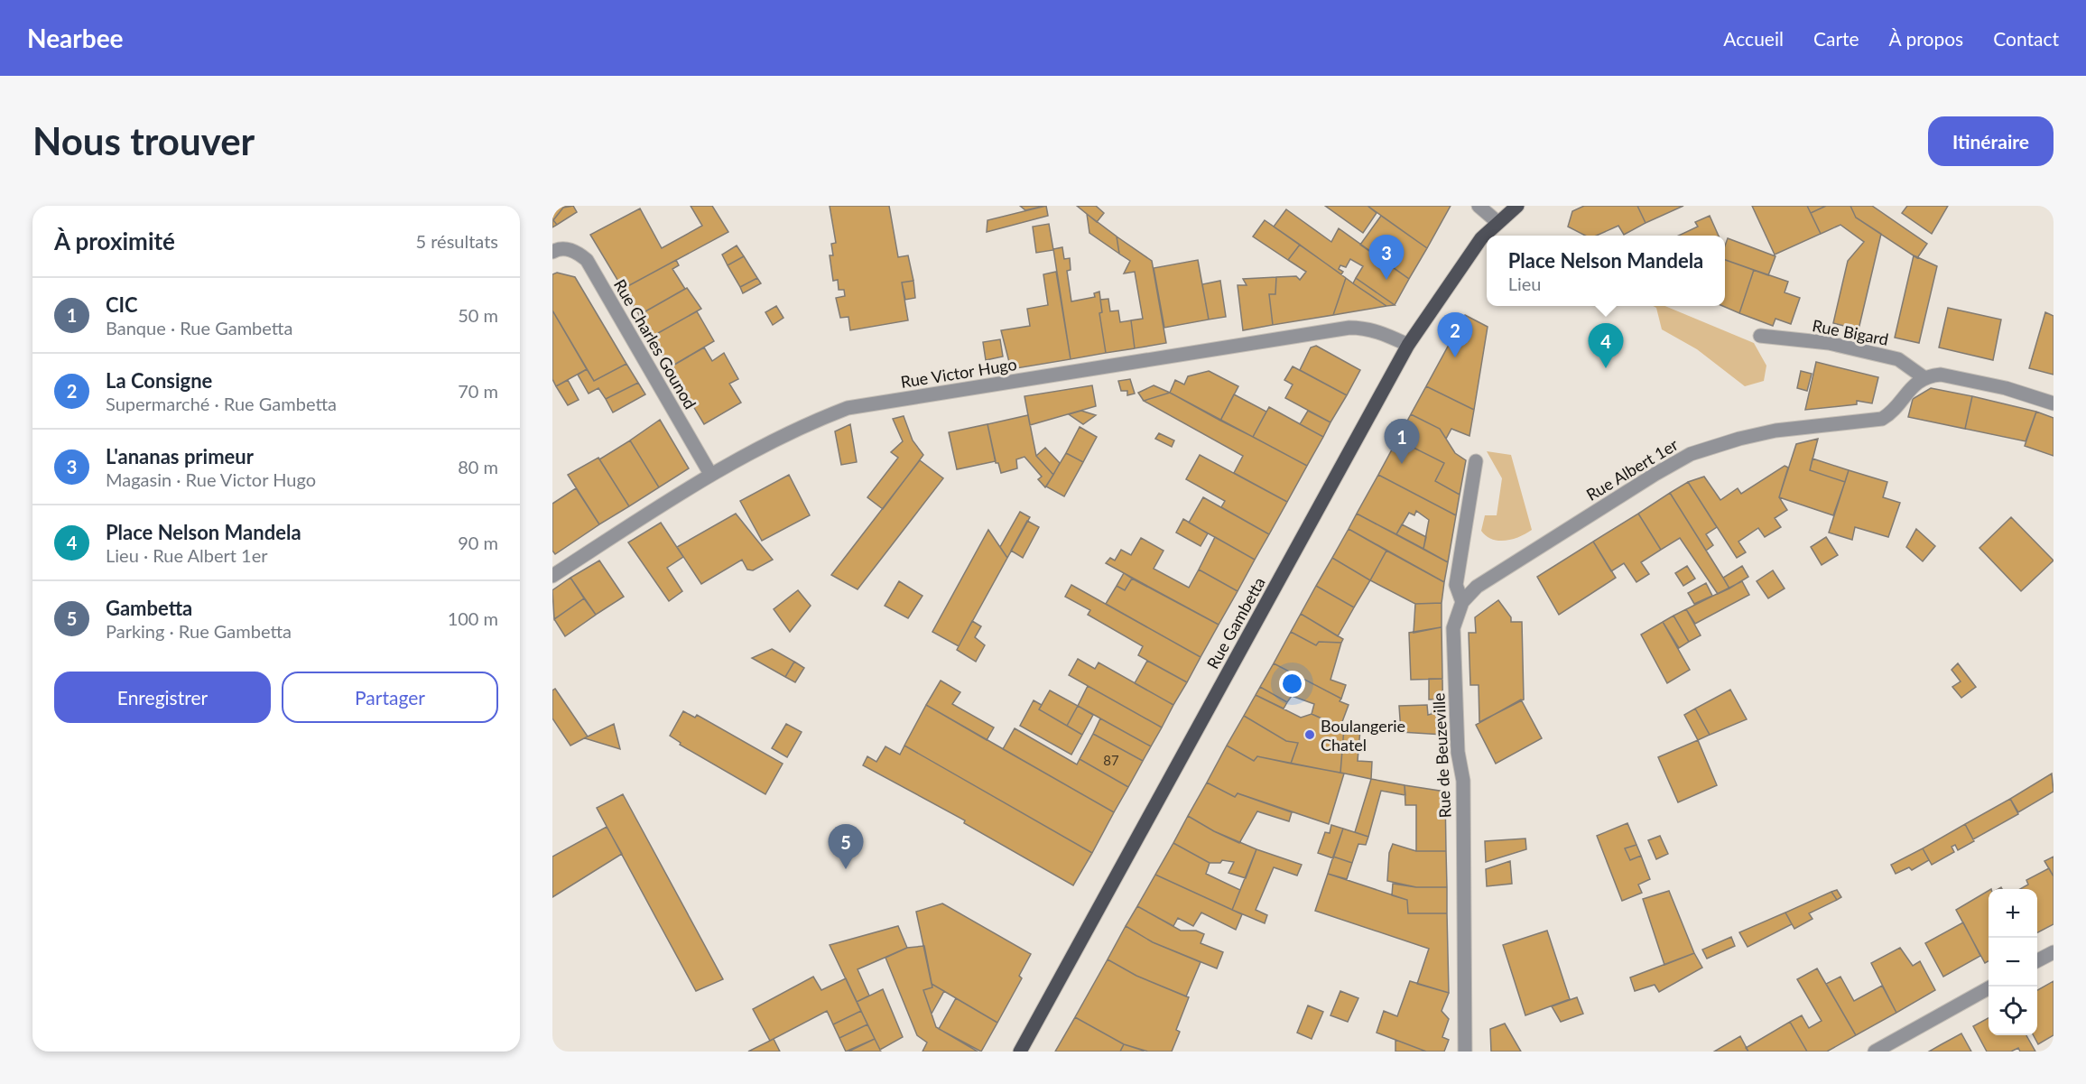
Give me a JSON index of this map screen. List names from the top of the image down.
{
  "streets": {
    "main road": ["Rue Gambetta"],
    "street": [
      "Rue Bigard",
      "Rue Charles Gounod",
      "Rue Victor Hugo",
      "Rue Albert 1er",
      "Rue de Beuzeville"
    ]
  },
  "crossings": [
    ["Rue Bigard", "Rue Albert 1er"],
    ["Rue Charles Gounod", "Rue Victor Hugo"],
    ["Rue Victor Hugo", "Rue Gambetta"],
    ["Rue Albert 1er", "Rue de Beuzeville"]
  ],
  "places": ["Boulangerie Chatel"],
  "house_numbers": ["87"],
  "page": {
    "header": "Nearbee",
    "nav": [
      "Accueil",
      "Carte",
      "À propos",
      "Contact"
    ],
    "buttons": [
      "Itinéraire",
      ["Enregistrer", "Partager"]
    ],
    "title": "Nous trouver",
    "heading": ["À proximité", "5 résultats"],
    "pins": [
      "3",
      "2",
      "4",
      "1",
      "5"
    ],
    "popup": ["Place Nelson Mandela", "Lieu"],
    "list": [
      {
        "mark": "1",
        "name": "CIC",
        "note": "Banque · Rue Gambetta",
        "value": "50 m"
      },
      {
        "mark": "2",
        "name": "La Consigne",
        "note": "Supermarché · Rue Gambetta",
        "value": "70 m"
      },
      {
        "mark": "3",
        "name": "L'ananas primeur",
        "note": "Magasin · Rue Victor Hugo",
        "value": "80 m"
      },
      {
        "mark": "4",
        "name": "Place Nelson Mandela",
        "note": "Lieu · Rue Albert 1er",
        "value": "90 m"
      },
      {
        "mark": "5",
        "name": "Gambetta",
        "note": "Parking · Rue Gambetta",
        "value": "100 m"
      }
    ],
    "map_buttons": ["+", "−"]
  }
}
